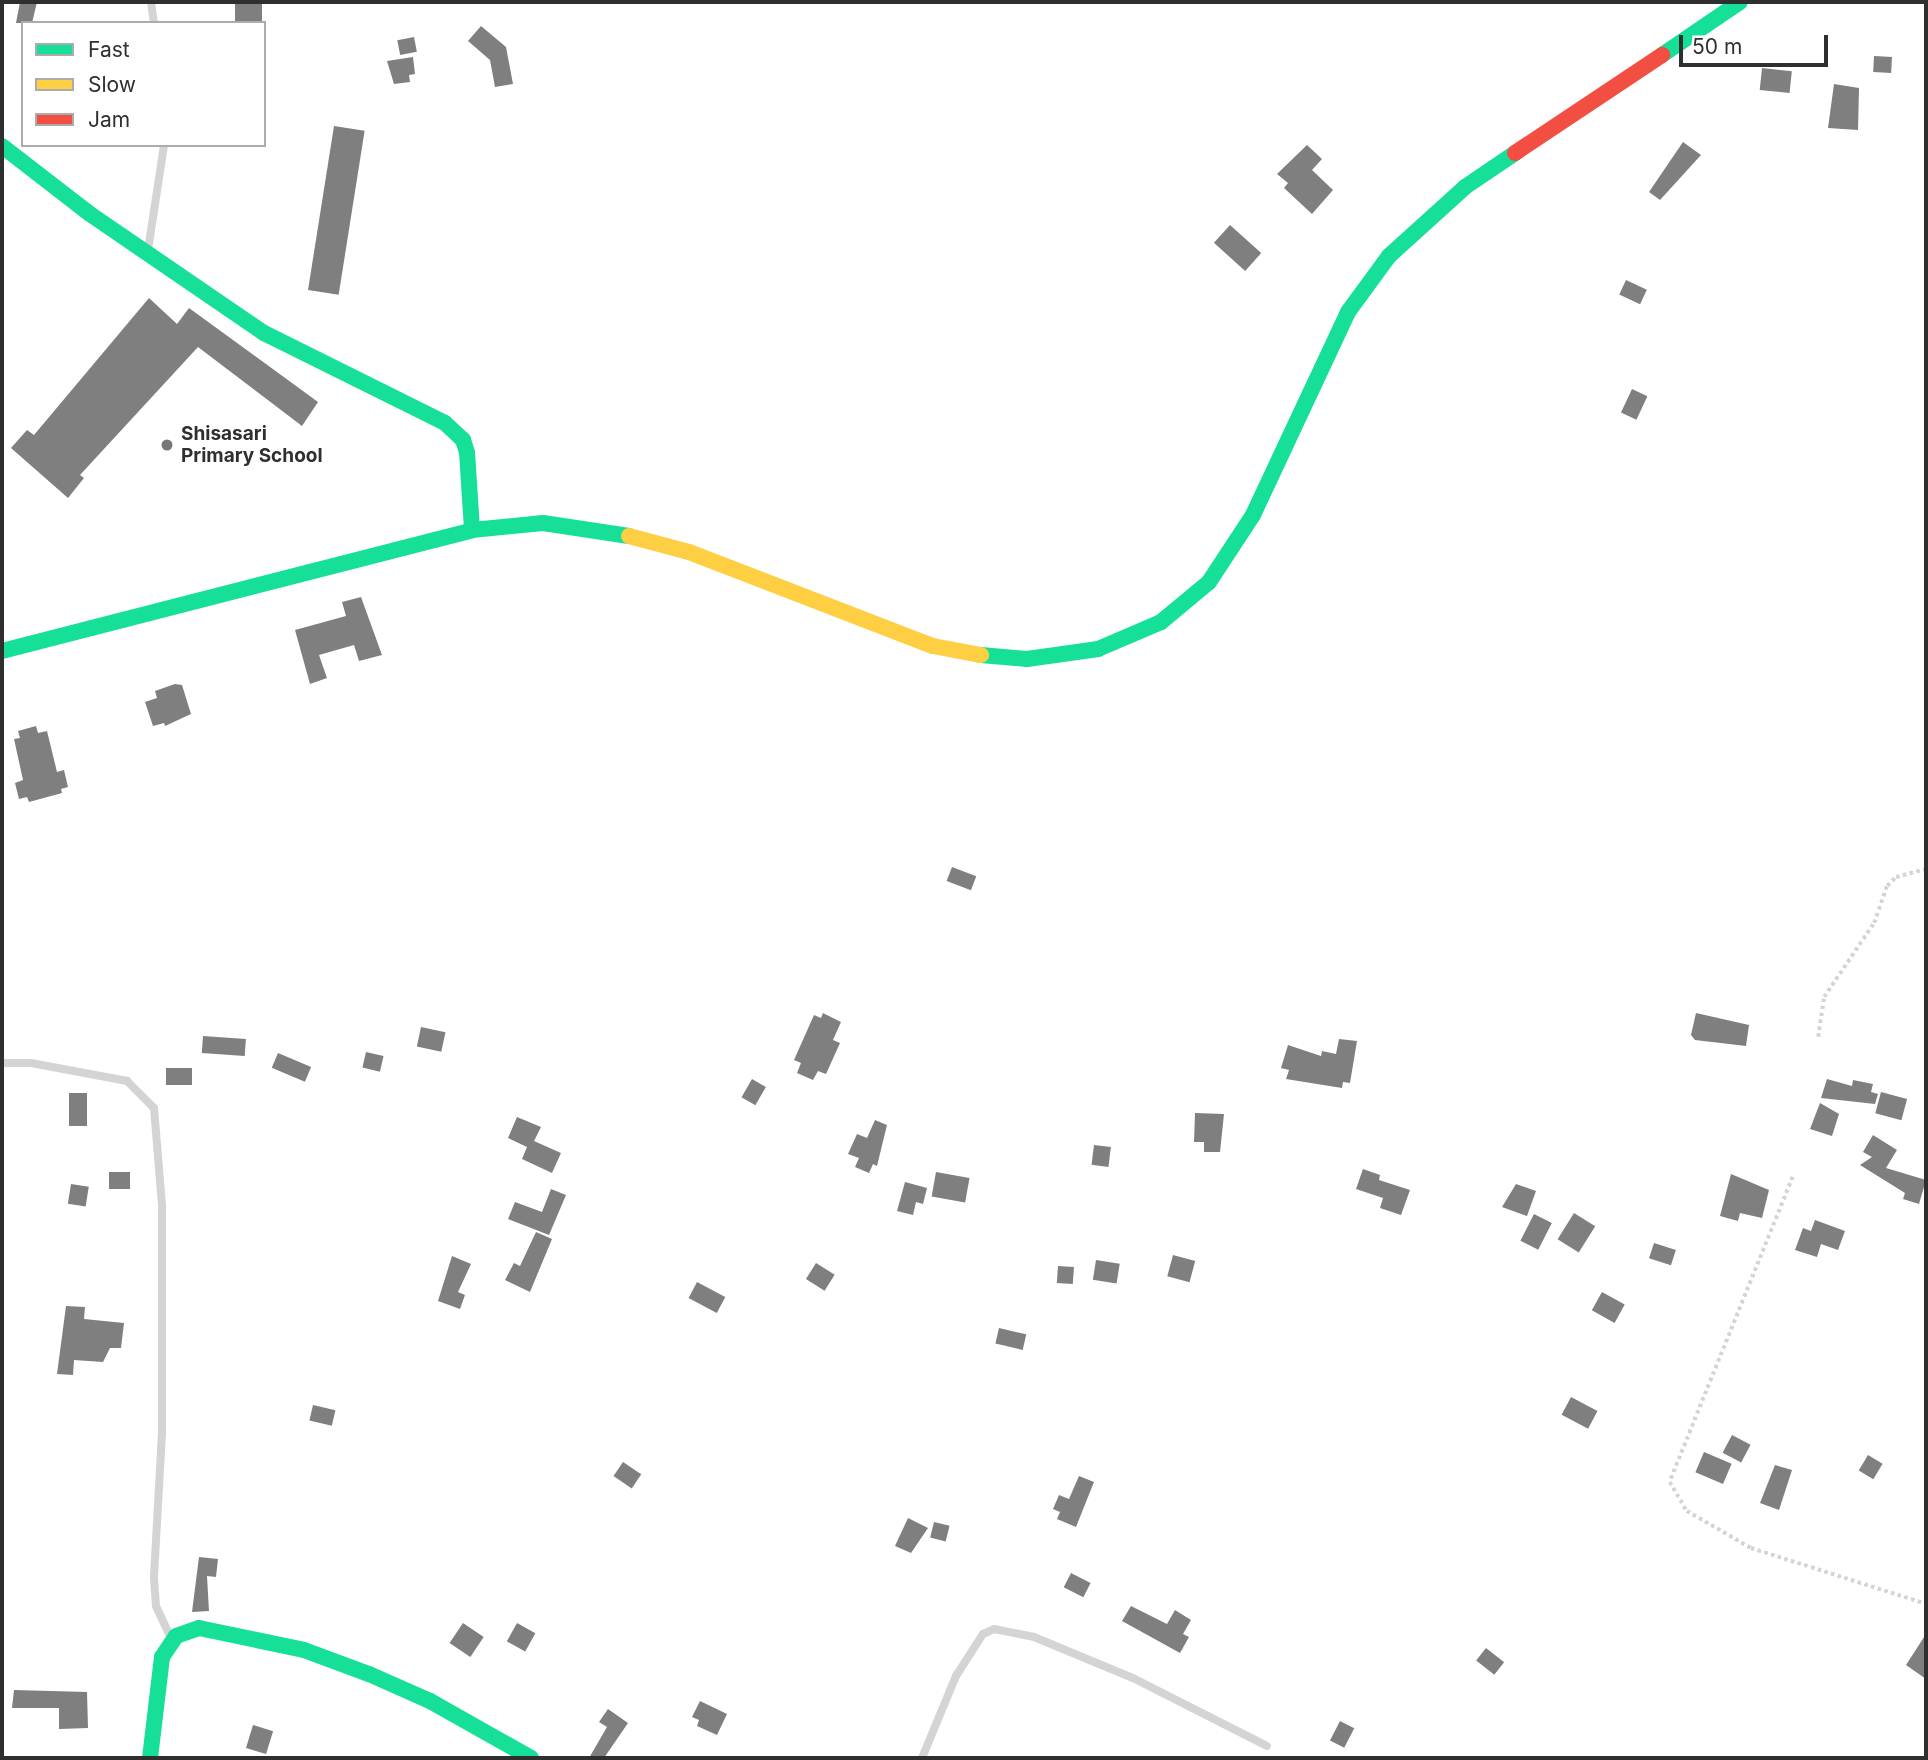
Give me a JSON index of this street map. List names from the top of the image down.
{
  "places": ["Shisasari Primary School"],
  "legend": ["Fast", "Slow", "Jam"],
  "scale_bar": "50 m"
}
